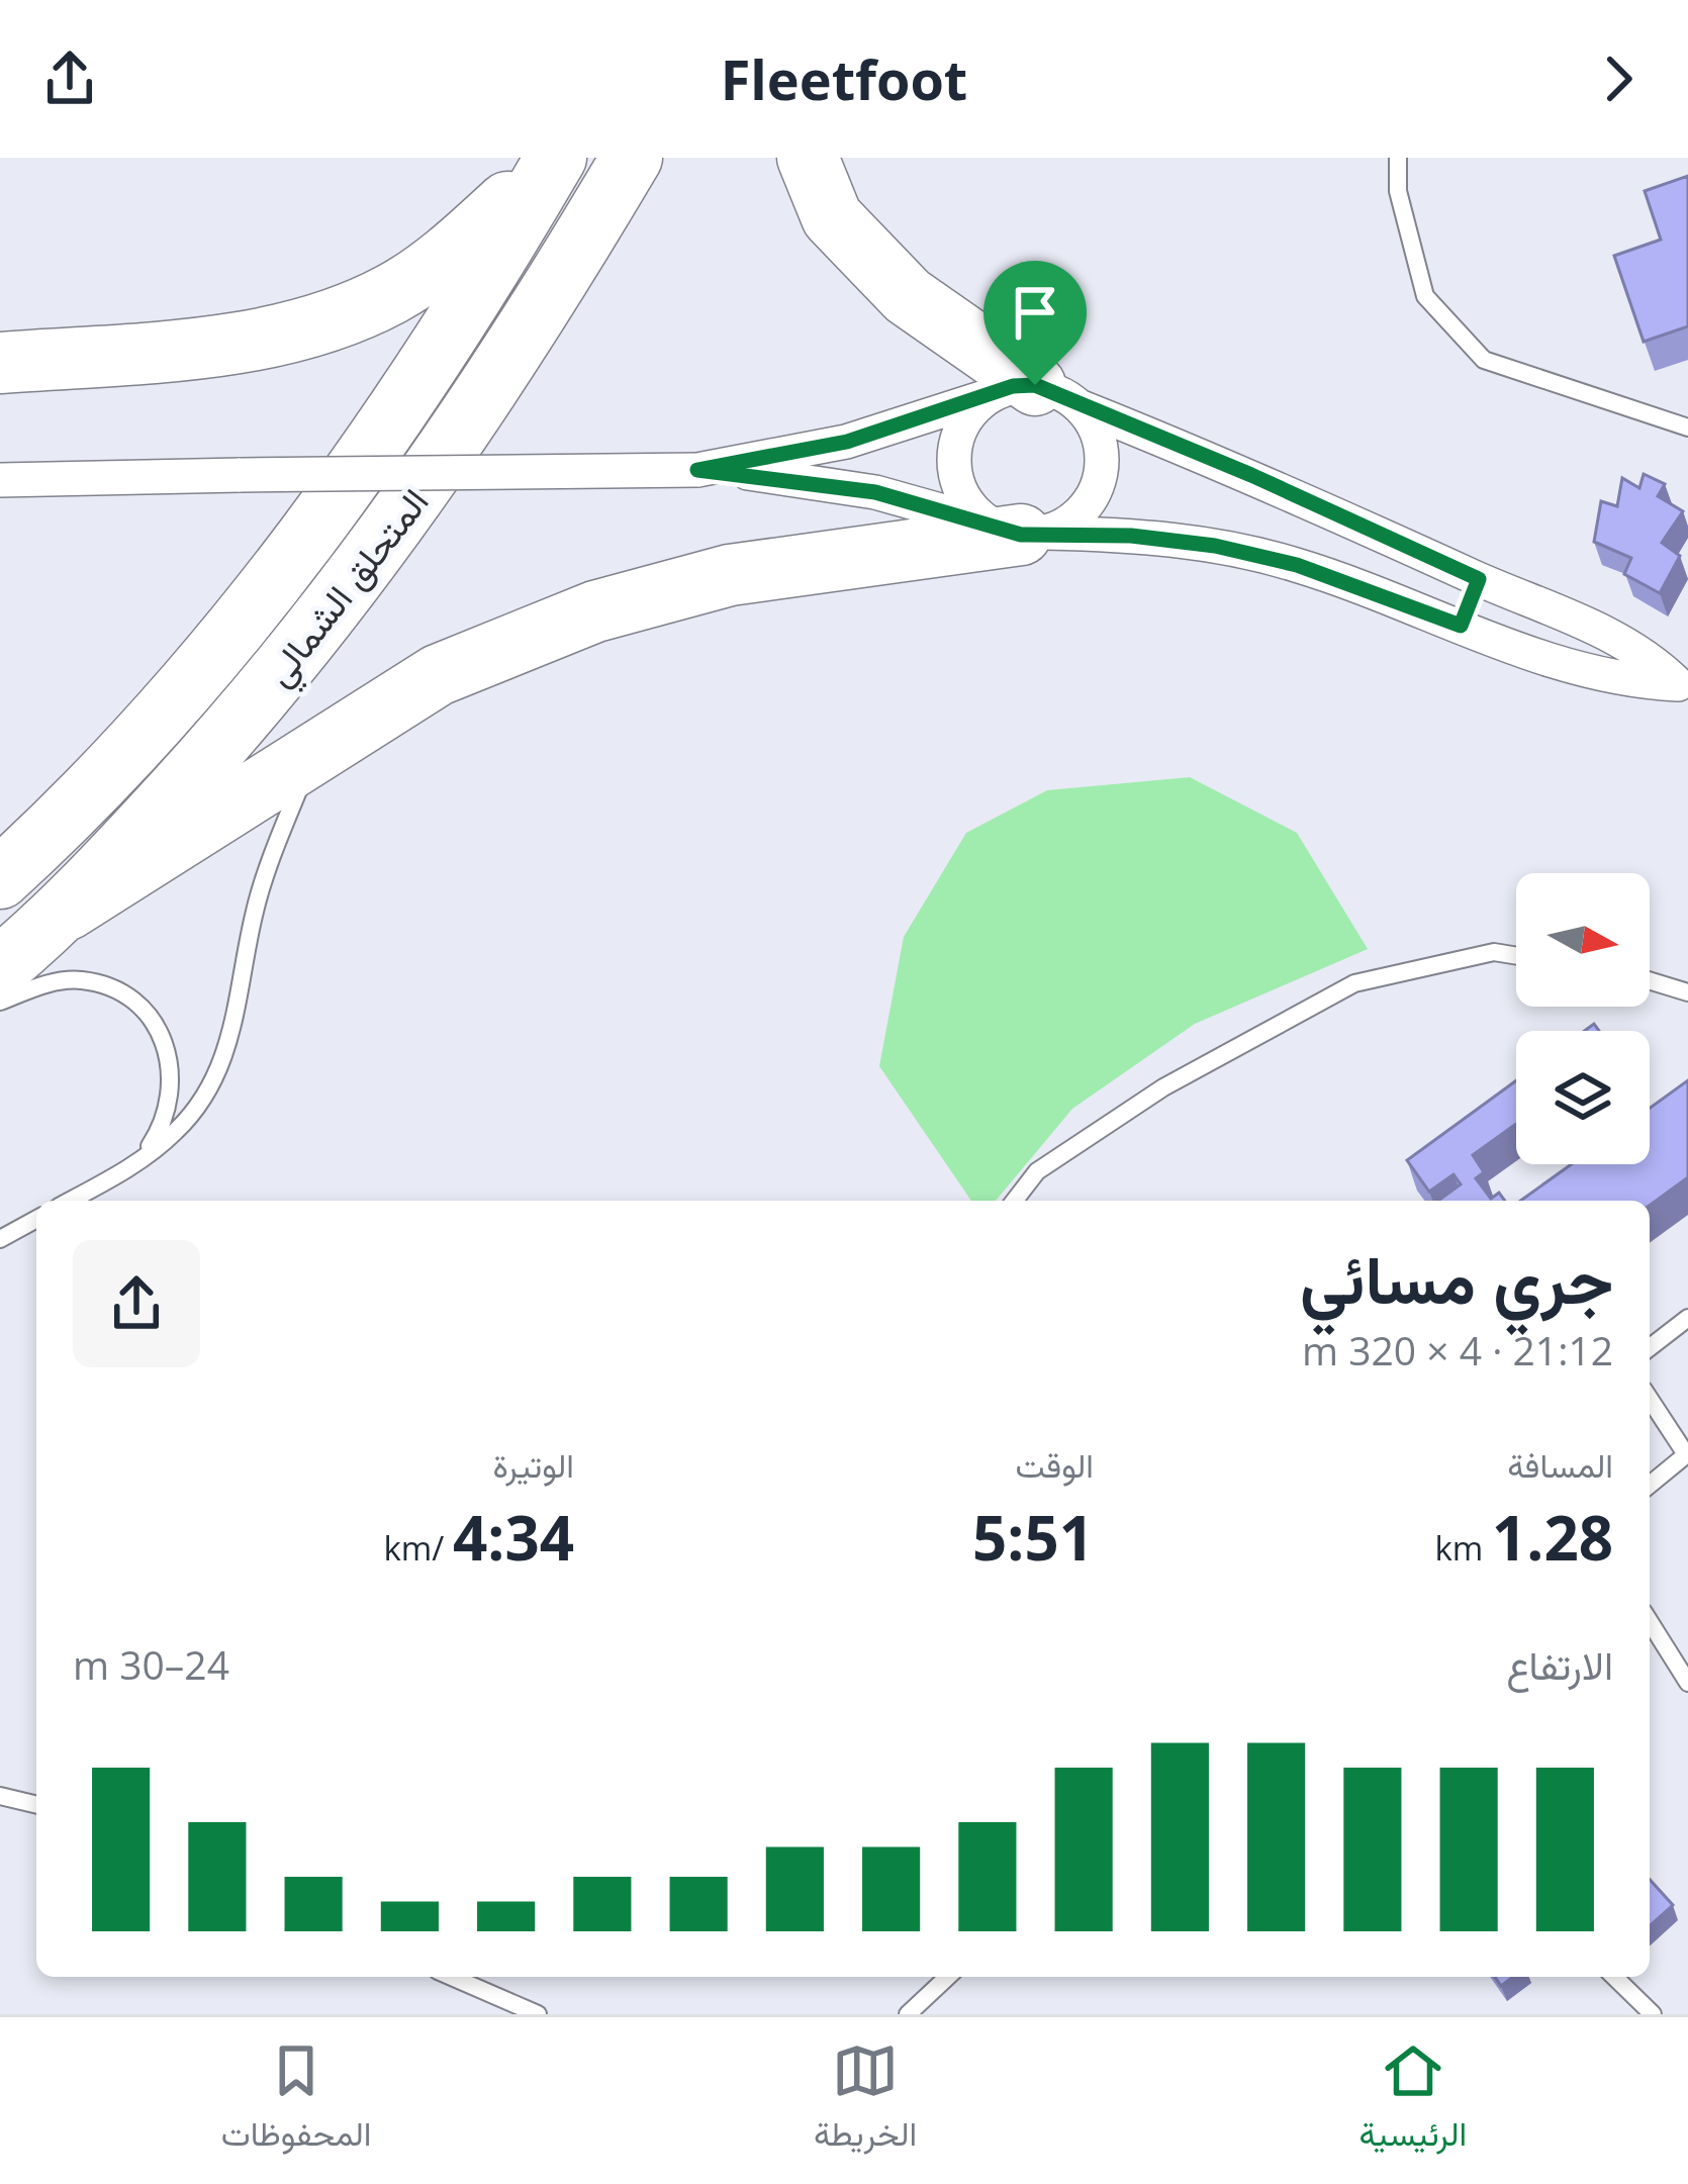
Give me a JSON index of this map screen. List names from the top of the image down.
{
  "streets": {
    "highway": ["المتحلق الشمالي"]
  },
  "north": "right",
  "page": {
    "header": "Fleetfoot",
    "heading": ["جري مسائي", "21:12 · 4 × 320 m"],
    "stats": [
      ["المسافة", "1.28 km"],
      ["الوقت", "5:51"],
      ["الوتيرة", "4:34 /km"]
    ],
    "chart": ["الارتفاع", "24–30 m"],
    "tabs": ["الرئيسية", "الخريطة", "المحفوظات"]
  }
}
